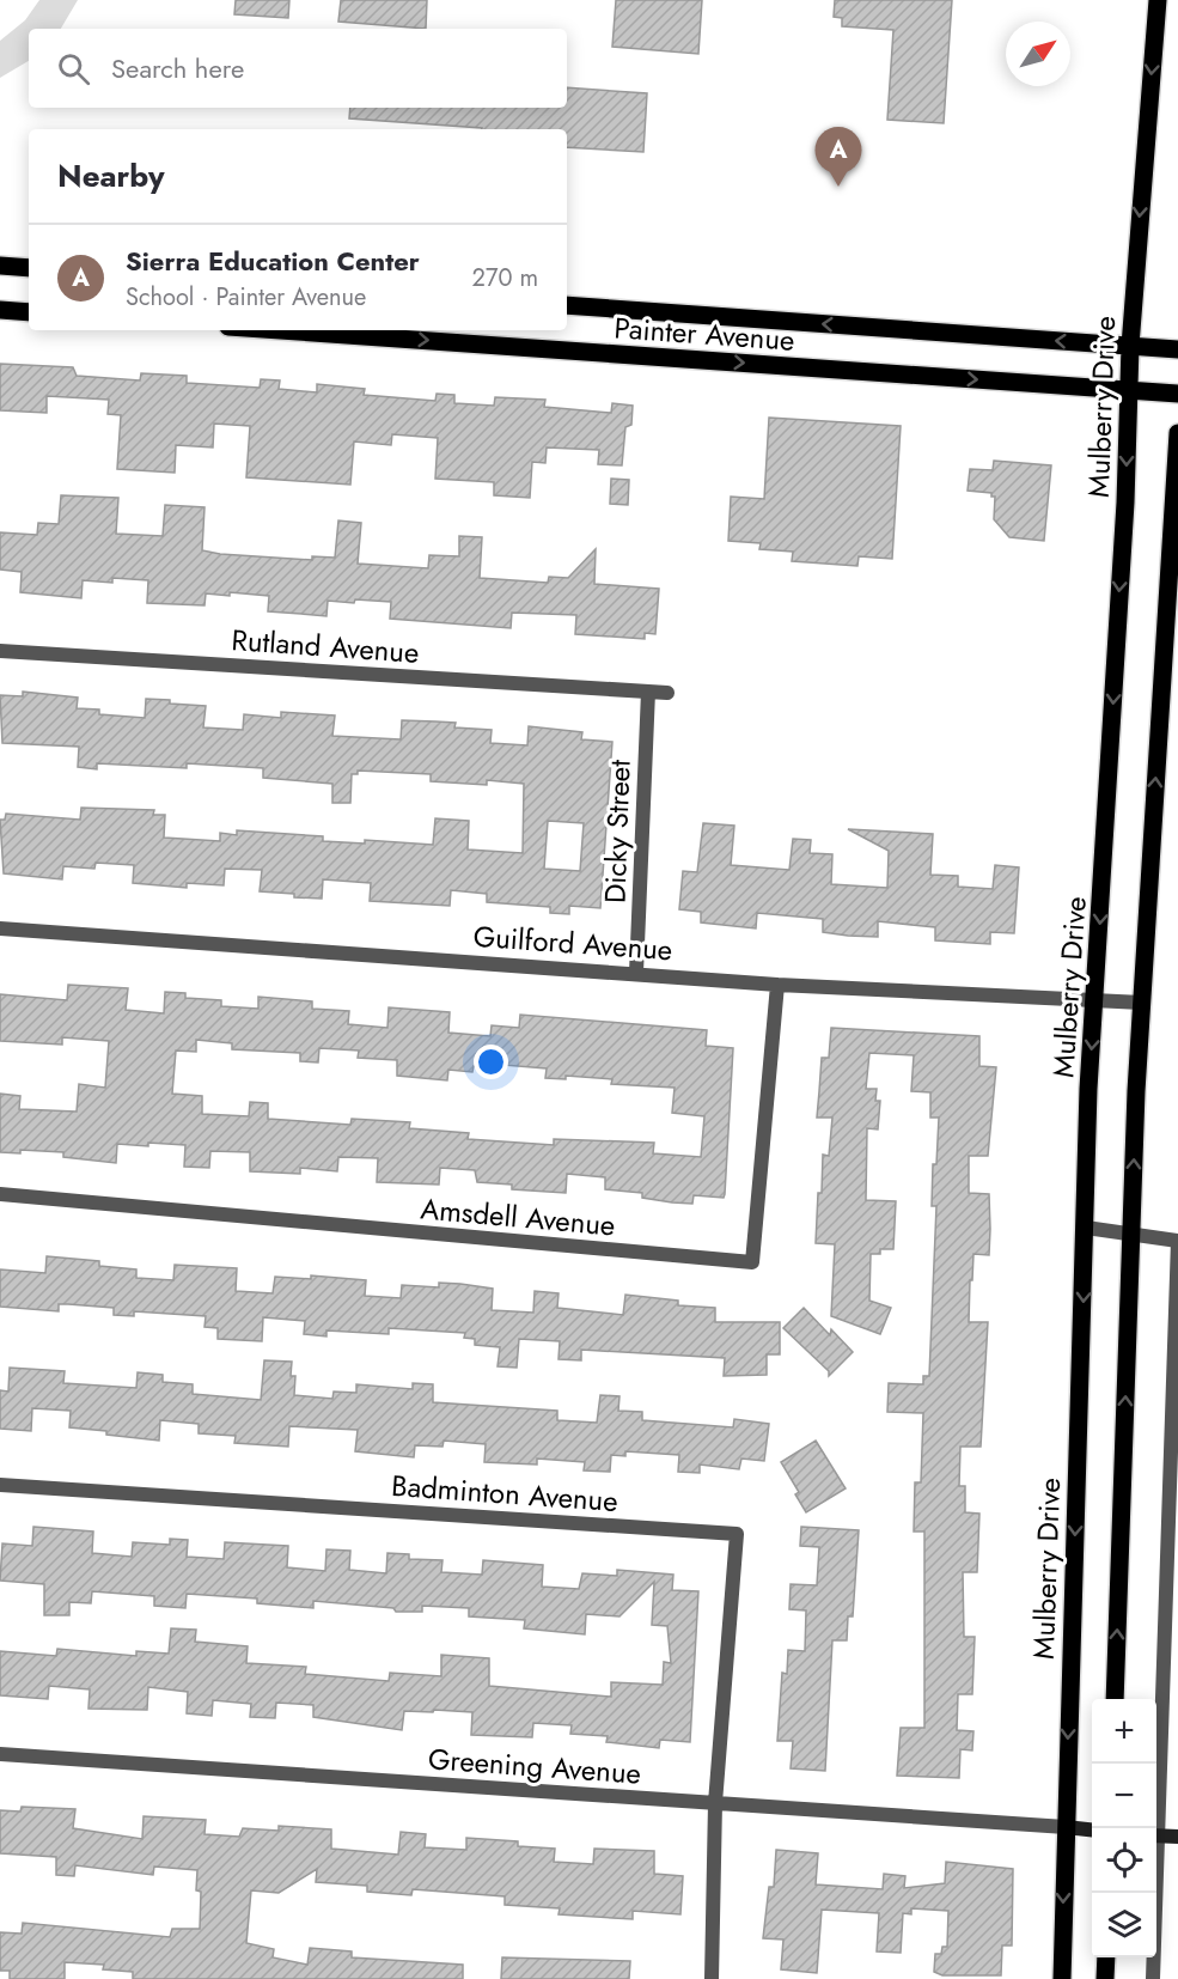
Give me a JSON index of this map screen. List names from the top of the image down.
{
  "streets": {
    "main road": ["Painter Avenue", "Mulberry Drive"],
    "street": [
      "Rutland Avenue",
      "Dicky Street",
      "Guilford Avenue",
      "Amsdell Avenue",
      "Badminton Avenue",
      "Greening Avenue"
    ]
  },
  "crossings": [
    ["Painter Avenue", "Mulberry Drive"],
    ["Mulberry Drive", "Guilford Avenue"],
    ["Mulberry Drive", "Greening Avenue"],
    ["Rutland Avenue", "Dicky Street"],
    ["Dicky Street", "Guilford Avenue"],
    ["Guilford Avenue", "Amsdell Avenue"],
    ["Badminton Avenue", "Greening Avenue"]
  ],
  "north": "top right",
  "page": {
    "search": "Search here",
    "pins": "A",
    "heading": "Nearby",
    "list": [
      {
        "mark": "A",
        "name": "Sierra Education Center",
        "note": "School · Painter Avenue",
        "value": "270 m"
      }
    ],
    "map_buttons": ["+", "−"]
  }
}
